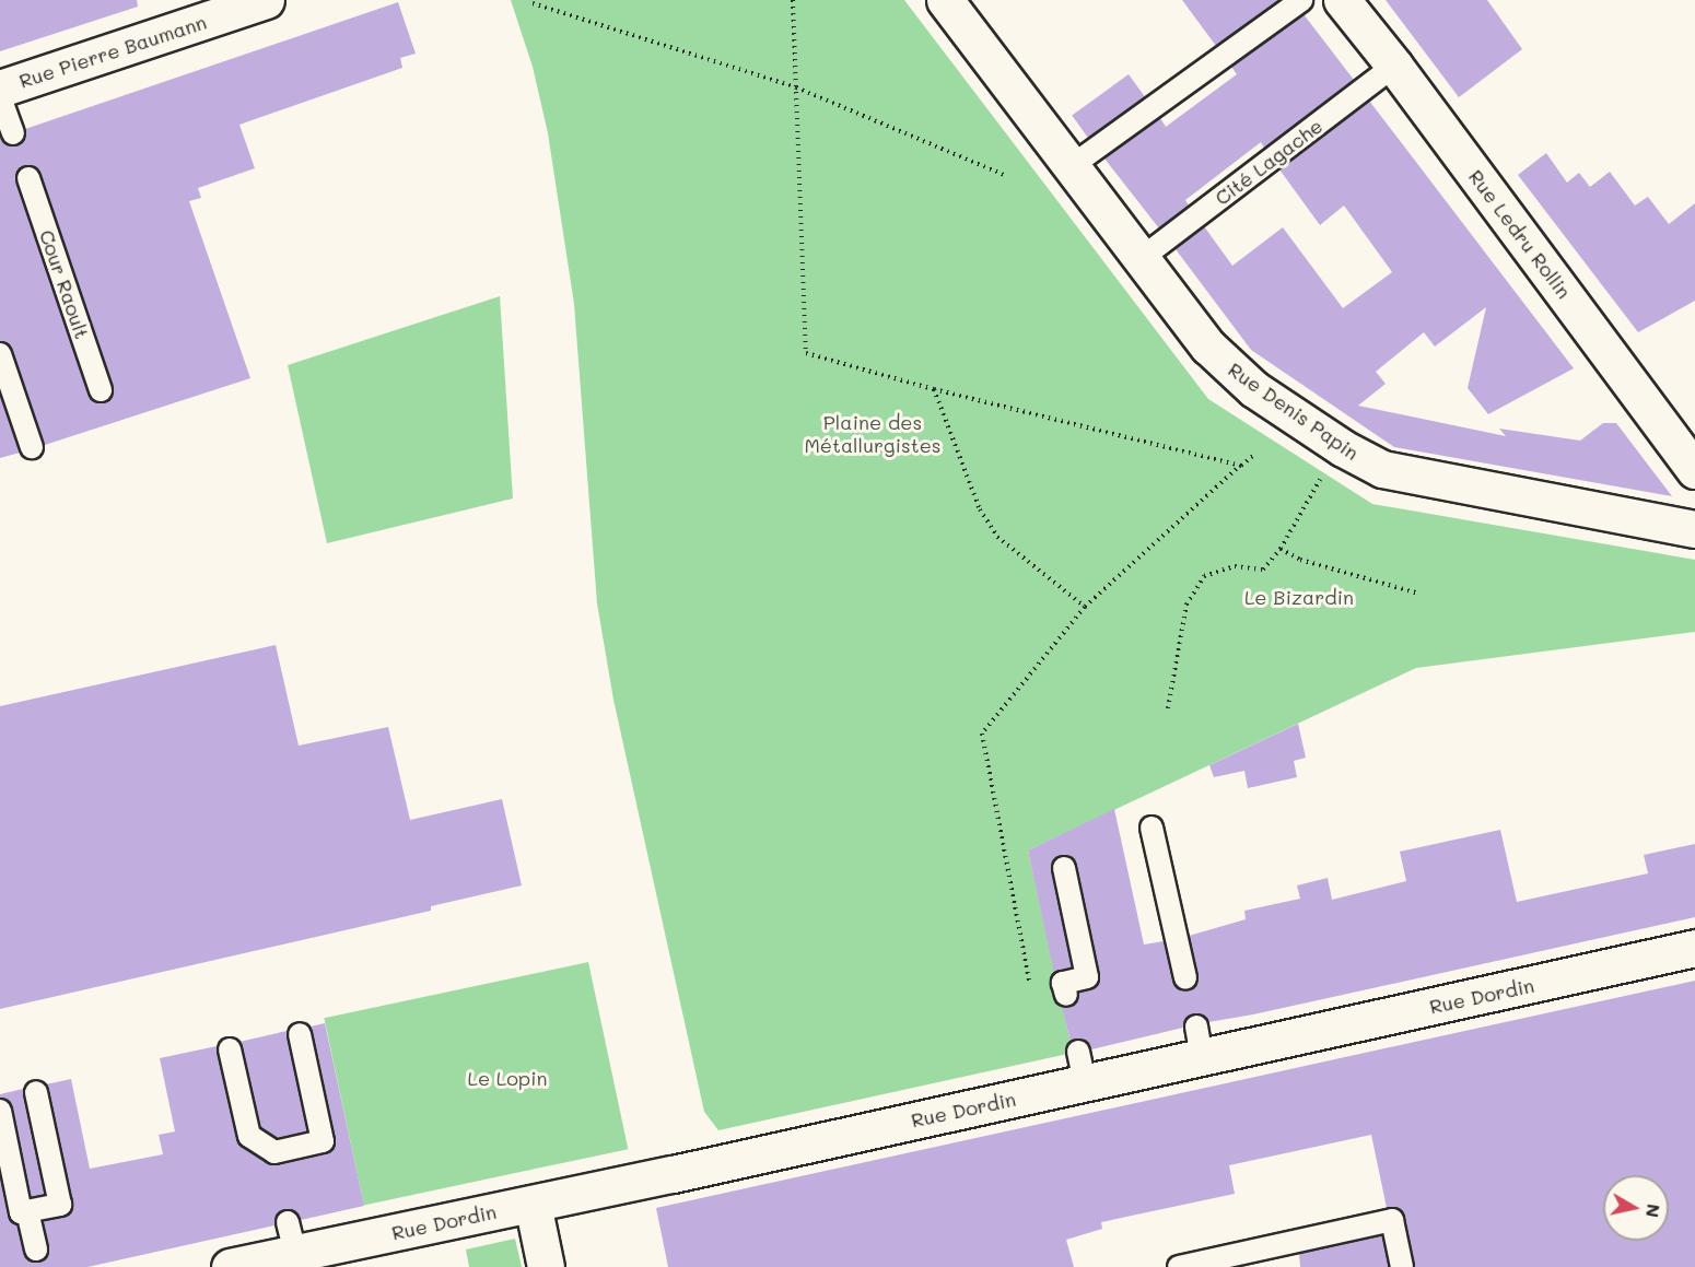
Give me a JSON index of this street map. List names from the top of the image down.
{
  "streets": {
    "street": [
      "Rue Pierre Baumann",
      "Rue Ledru Rollin",
      "Rue Denis Papin",
      "Rue Dordin"
    ],
    "lane": ["Cité Lagache", "Cour Raoult"]
  },
  "crossings": [
    ["Cité Lagache", "Rue Ledru Rollin"],
    ["Cité Lagache", "Rue Denis Papin"]
  ],
  "parks": ["Plaine des Métallurgistes", "Le Bizardin", "Le Lopin"],
  "north": "right"
}
